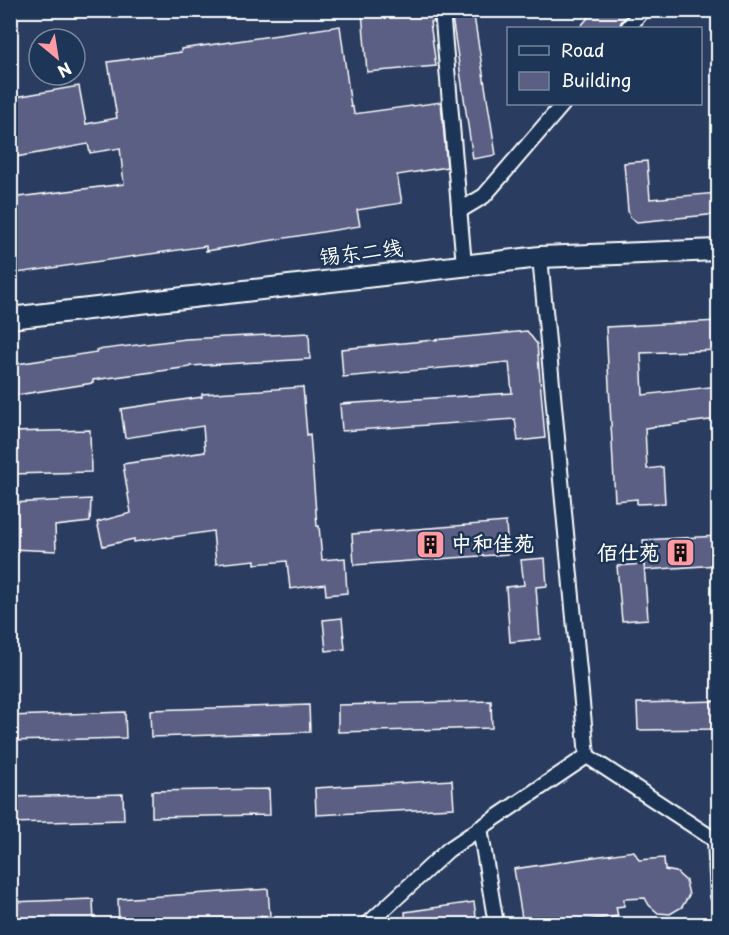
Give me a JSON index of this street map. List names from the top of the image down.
{
  "streets": {
    "main road": ["锡东二线"]
  },
  "places": {
    "building": ["中和佳苑", "佰仕苑"]
  },
  "legend": ["Road", "Building"],
  "north": "bottom right"
}
